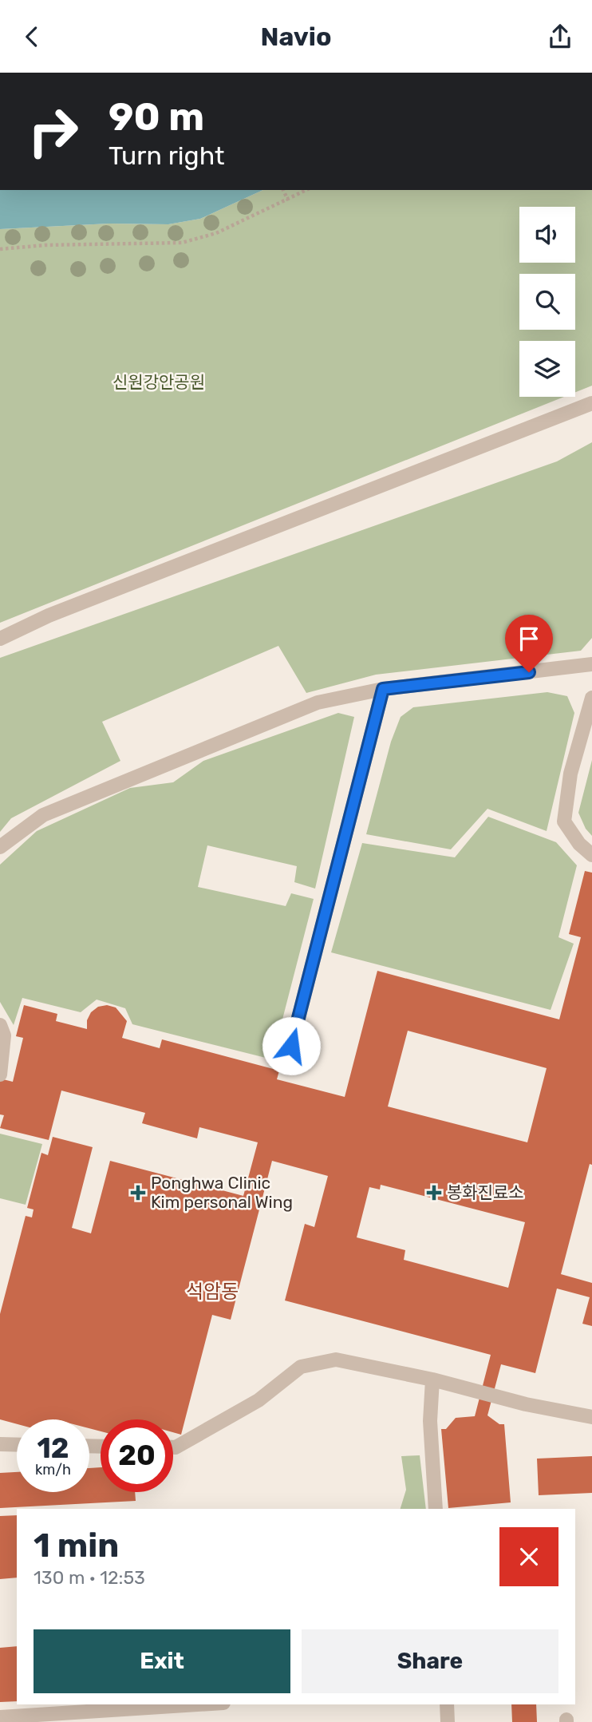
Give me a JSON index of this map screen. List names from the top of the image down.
{
  "districts": ["석암동"],
  "parks": ["신원강안공원"],
  "places": {
    "health": ["Ponghwa Clinic Kim personal Wing", "봉화진료소"]
  },
  "page": {
    "header": "Navio",
    "turn": ["90 m", "Turn right"],
    "speed": "12 km/h",
    "limit": "20",
    "heading": ["1 min", "130 m · 12:53"],
    "buttons": ["Exit", "Share"]
  }
}
